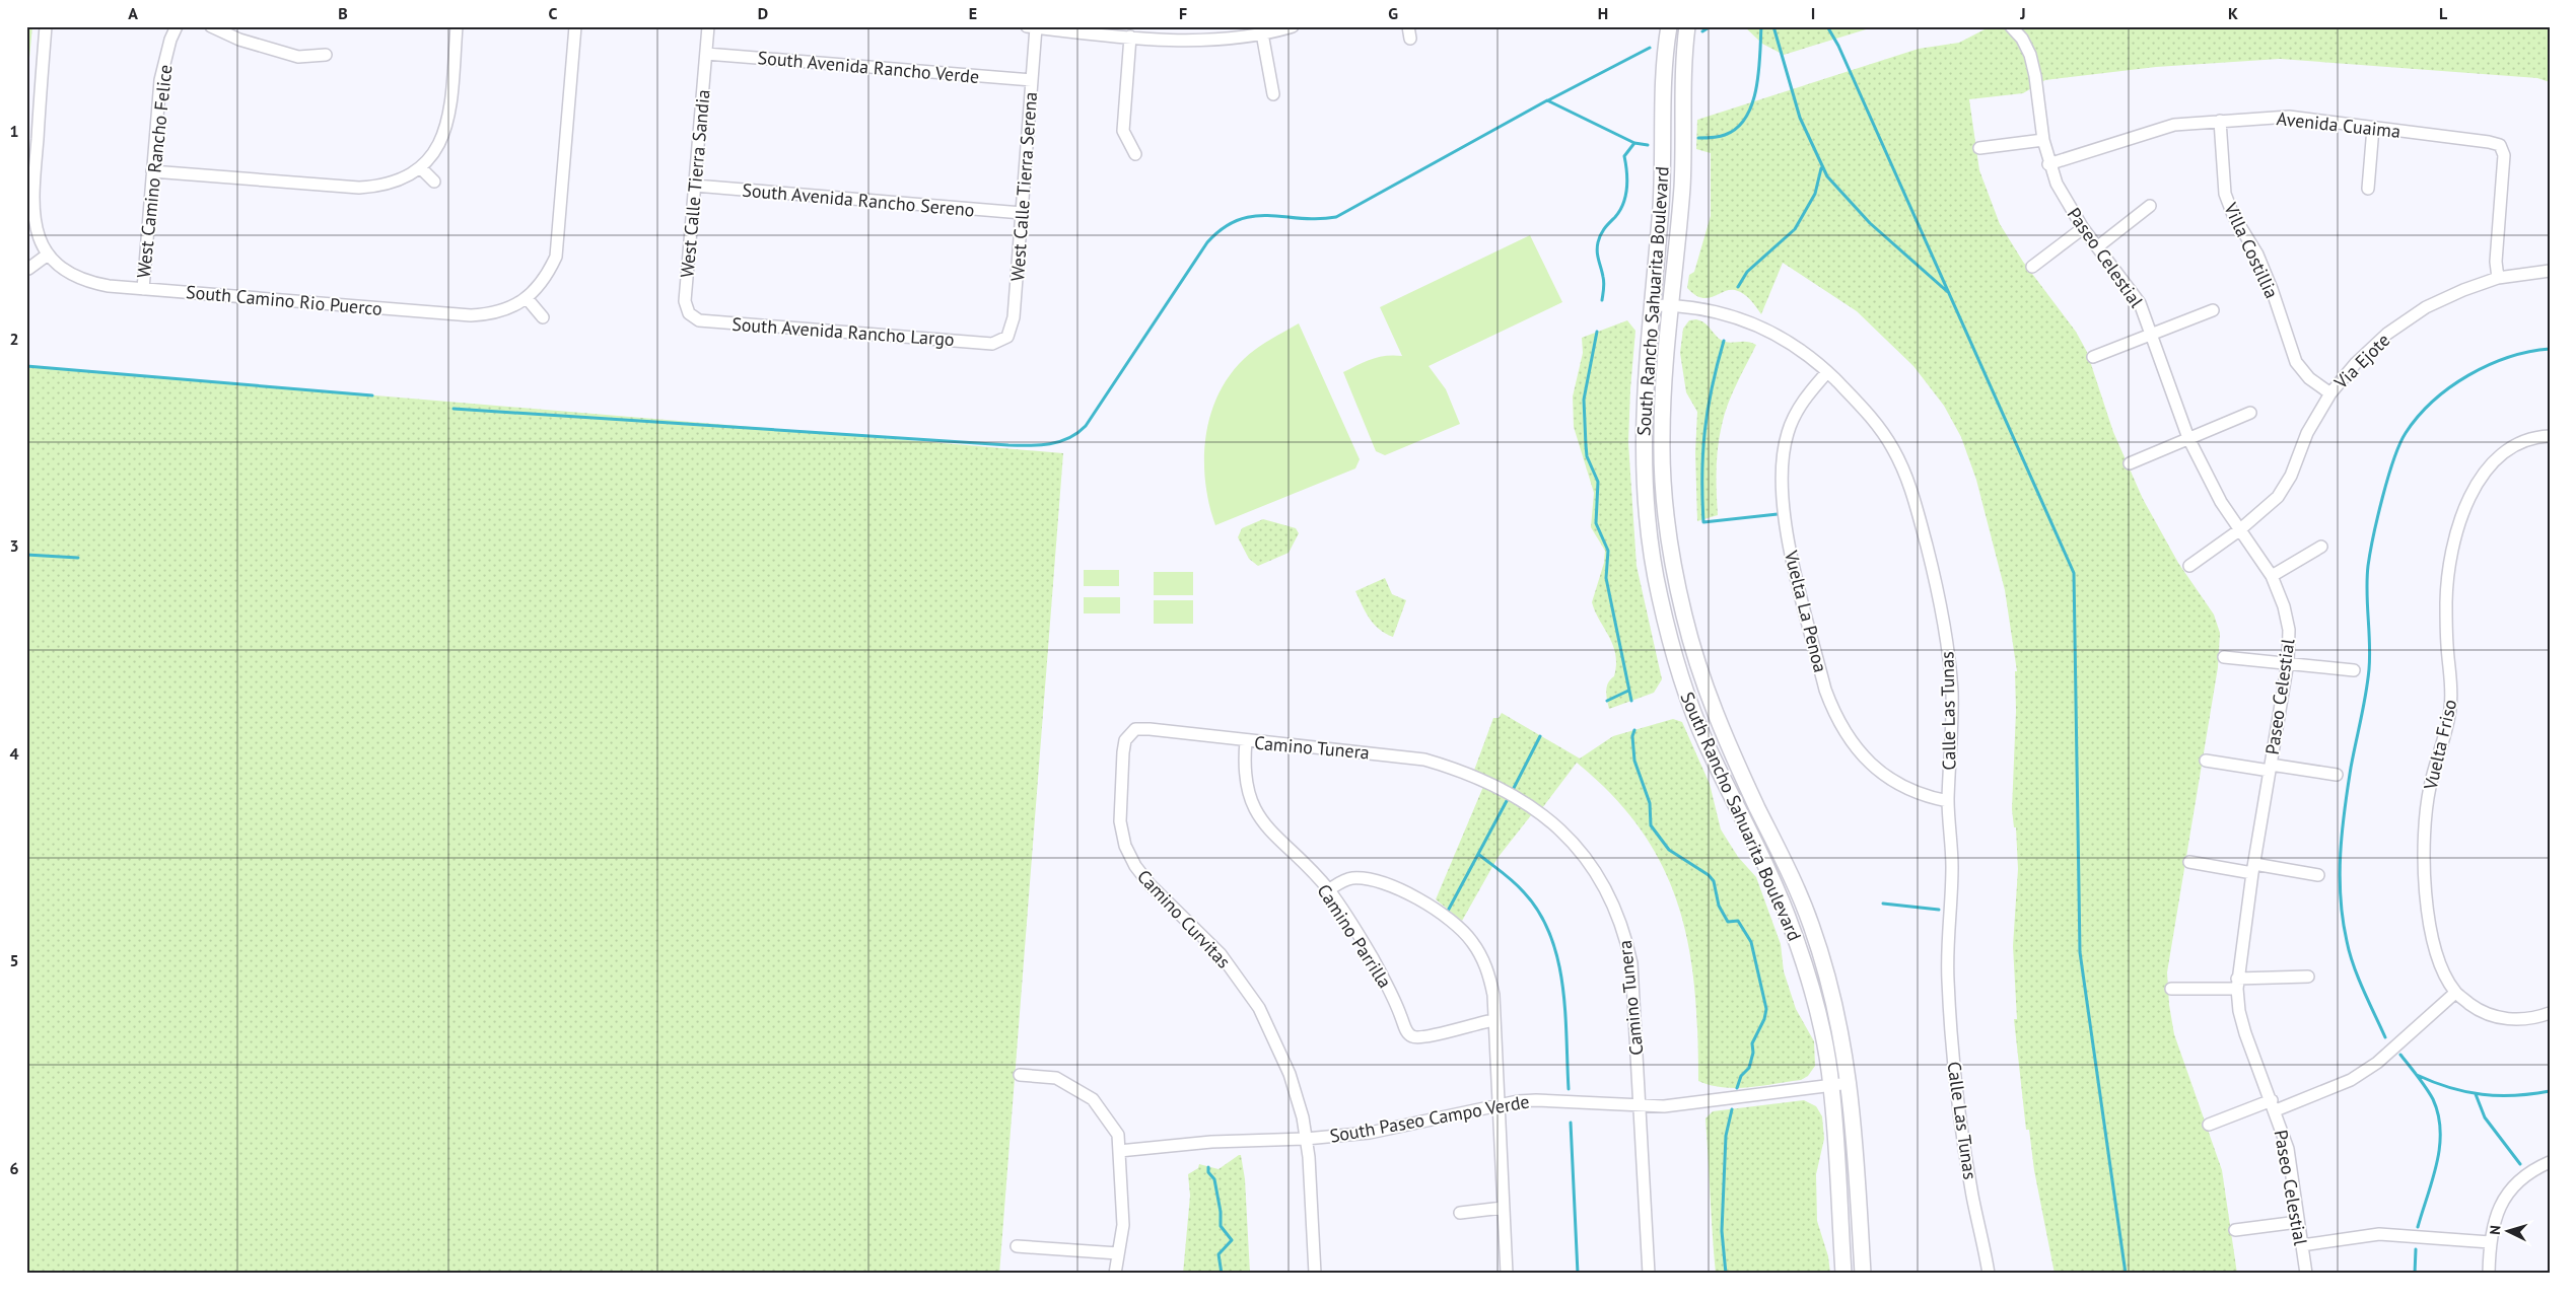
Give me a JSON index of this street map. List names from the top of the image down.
{
  "streets": {
    "street": [
      "South Avenida Rancho Verde",
      "Avenida Cuaima",
      "West Camino Rancho Felice",
      "West Calle Tierra Sandia",
      "West Calle Tierra Serena",
      "South Avenida Rancho Sereno",
      "Villa Costillia",
      "Paseo Celestial",
      "South Camino Rio Puerco",
      "South Rancho Sahuarita Boulevard",
      "South Avenida Rancho Largo",
      "Via Ejote",
      "Vuelta La Penoa",
      "Calle Las Tunas",
      "Vuelta Friso",
      "Camino Tunera",
      "Camino Curvitas",
      "Camino Parrilla",
      "South Paseo Campo Verde"
    ]
  },
  "crossings": [
    ["South Avenida Rancho Verde", "West Calle Tierra Sandia"],
    ["South Avenida Rancho Verde", "West Calle Tierra Serena"],
    ["Avenida Cuaima", "Villa Costillia"],
    ["Avenida Cuaima", "Paseo Celestial"],
    ["Avenida Cuaima", "Via Ejote"],
    ["West Camino Rancho Felice", "South Camino Rio Puerco"],
    ["West Calle Tierra Sandia", "South Avenida Rancho Sereno"],
    ["West Calle Tierra Sandia", "South Avenida Rancho Largo"],
    ["West Calle Tierra Serena", "South Avenida Rancho Sereno"],
    ["West Calle Tierra Serena", "South Avenida Rancho Largo"],
    ["Villa Costillia", "Via Ejote"],
    ["Paseo Celestial", "Via Ejote"],
    ["South Rancho Sahuarita Boulevard", "Calle Las Tunas"],
    ["South Rancho Sahuarita Boulevard", "South Paseo Campo Verde"],
    ["Vuelta La Penoa", "Calle Las Tunas"],
    ["Camino Tunera", "Camino Curvitas"],
    ["Camino Tunera", "Camino Parrilla"],
    ["Camino Tunera", "South Paseo Campo Verde"],
    ["Camino Curvitas", "South Paseo Campo Verde"]
  ],
  "north": "left",
  "grid": {
    "columns": [
      "A",
      "B",
      "C",
      "D",
      "E",
      "F",
      "G",
      "H",
      "I",
      "J",
      "K",
      "L"
    ],
    "rows": [
      "1",
      "2",
      "3",
      "4",
      "5",
      "6"
    ]
  }
}
